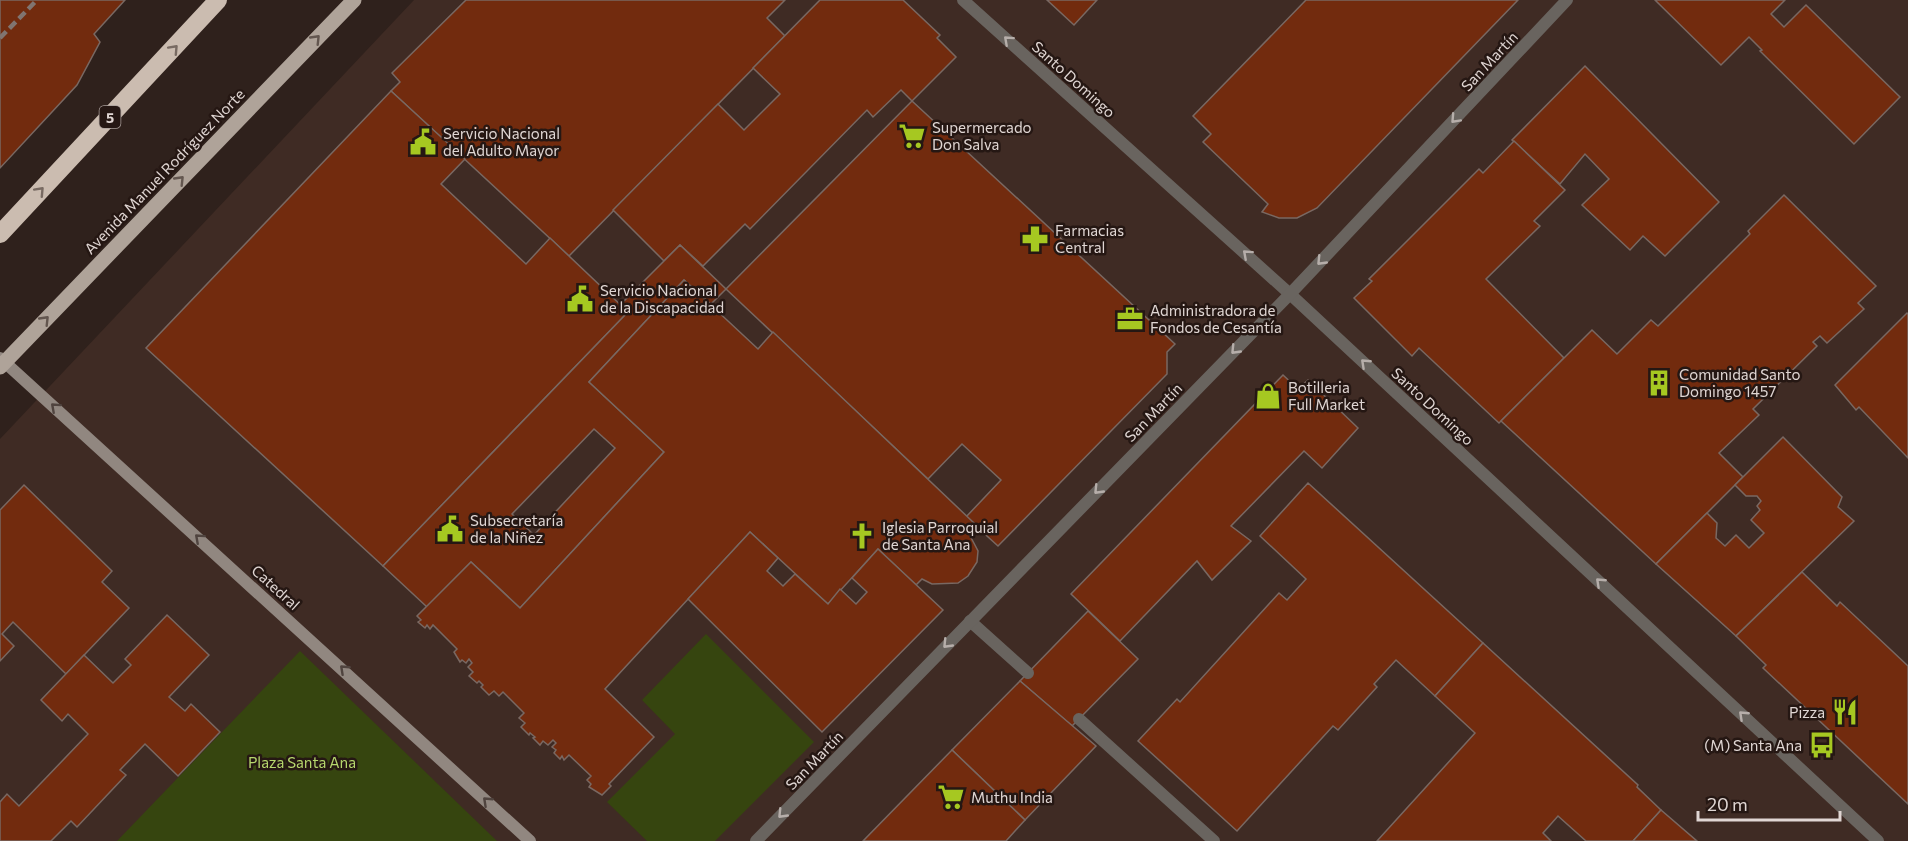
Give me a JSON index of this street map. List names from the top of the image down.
{
  "streets": {
    "highway": ["5"],
    "main road": ["Avenida Manuel Rodríguez Norte", "Catedral"],
    "street": ["San Martín", "Santo Domingo"]
  },
  "crossings": [
    ["San Martín", "Santo Domingo"],
    ["Avenida Manuel Rodríguez Norte", "Catedral"]
  ],
  "one_way": [
    "San Martín",
    "Santo Domingo",
    "Avenida Manuel Rodríguez Norte",
    "Catedral"
  ],
  "parks": ["Plaza Santa Ana"],
  "places": {
    "supermarket": ["Supermercado Don Salva", "Muthu India"],
    "public building": ["Servicio Nacional del Adulto Mayor", "Servicio Nacional de la Discapacidad", "Subsecretaría de la Niñez"],
    "pharmacy": ["Farmacias Central"],
    "office": ["Administradora de Fondos de Cesantía"],
    "building": ["Comunidad Santo Domingo 1457"],
    "shop": ["Botilleria Full Market"],
    "church": ["Iglesia Parroquial de Santa Ana"],
    "restaurant": ["Pizza"],
    "bus stop": ["(M) Santa Ana"]
  },
  "scale_bar": "20 m"
}
